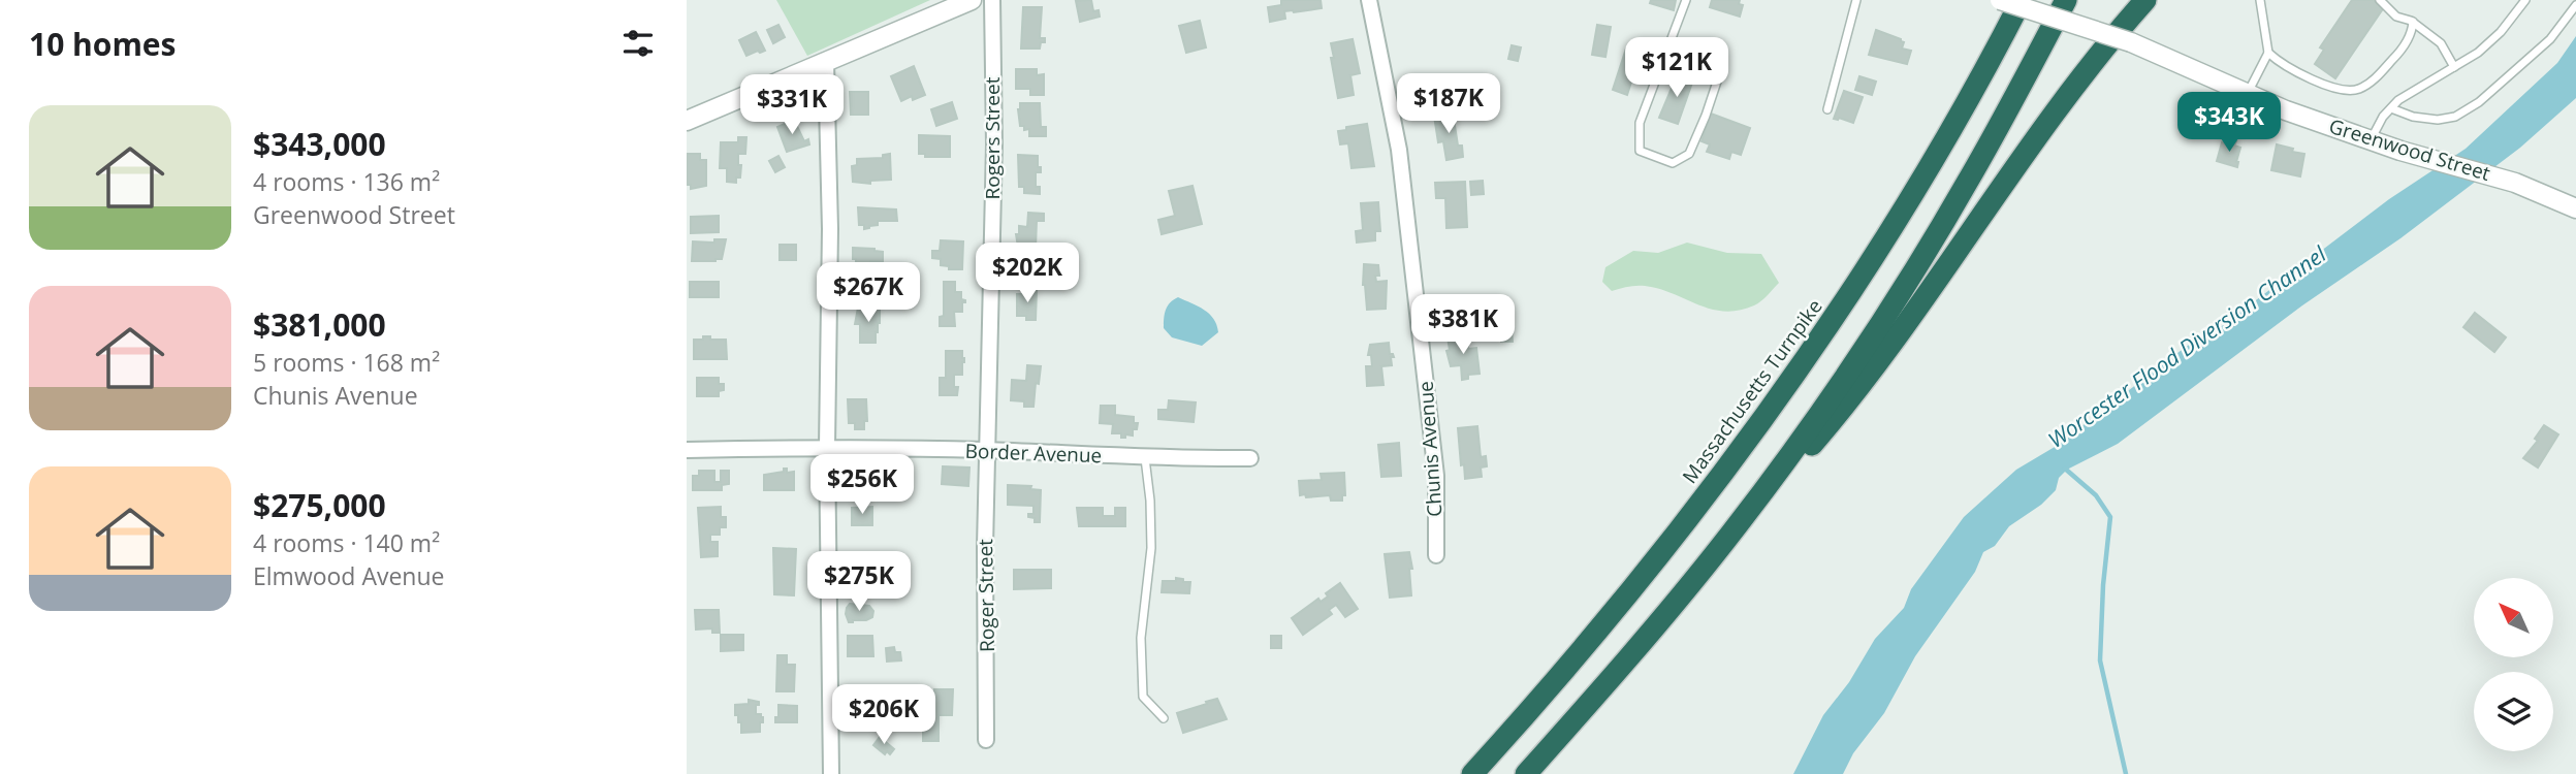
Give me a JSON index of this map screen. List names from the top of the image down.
{
  "streets": {
    "highway": ["Massachusetts Turnpike"],
    "street": [
      "Rogers Street",
      "Greenwood Street",
      "Chunis Avenue",
      "Border Avenue",
      "Roger Street"
    ]
  },
  "crossings": [
    ["Rogers Street", "Border Avenue"],
    ["Rogers Street", "Roger Street"],
    ["Border Avenue", "Roger Street"]
  ],
  "water": ["Worcester Flood Diversion Channel"],
  "north": "top left",
  "page": {
    "heading": "10 homes",
    "price": [
      "$121K",
      "$187K",
      "$331K",
      "$343K",
      "$202K",
      "$267K",
      "$381K",
      "$256K",
      "$275K",
      "$206K"
    ],
    "list": [
      {
        "name": "$343,000",
        "note": "4 rooms · 136 m² · Greenwood Street"
      },
      {
        "name": "$381,000",
        "note": "5 rooms · 168 m² · Chunis Avenue"
      },
      {
        "name": "$275,000",
        "note": "4 rooms · 140 m² · Elmwood Avenue"
      }
    ]
  }
}
